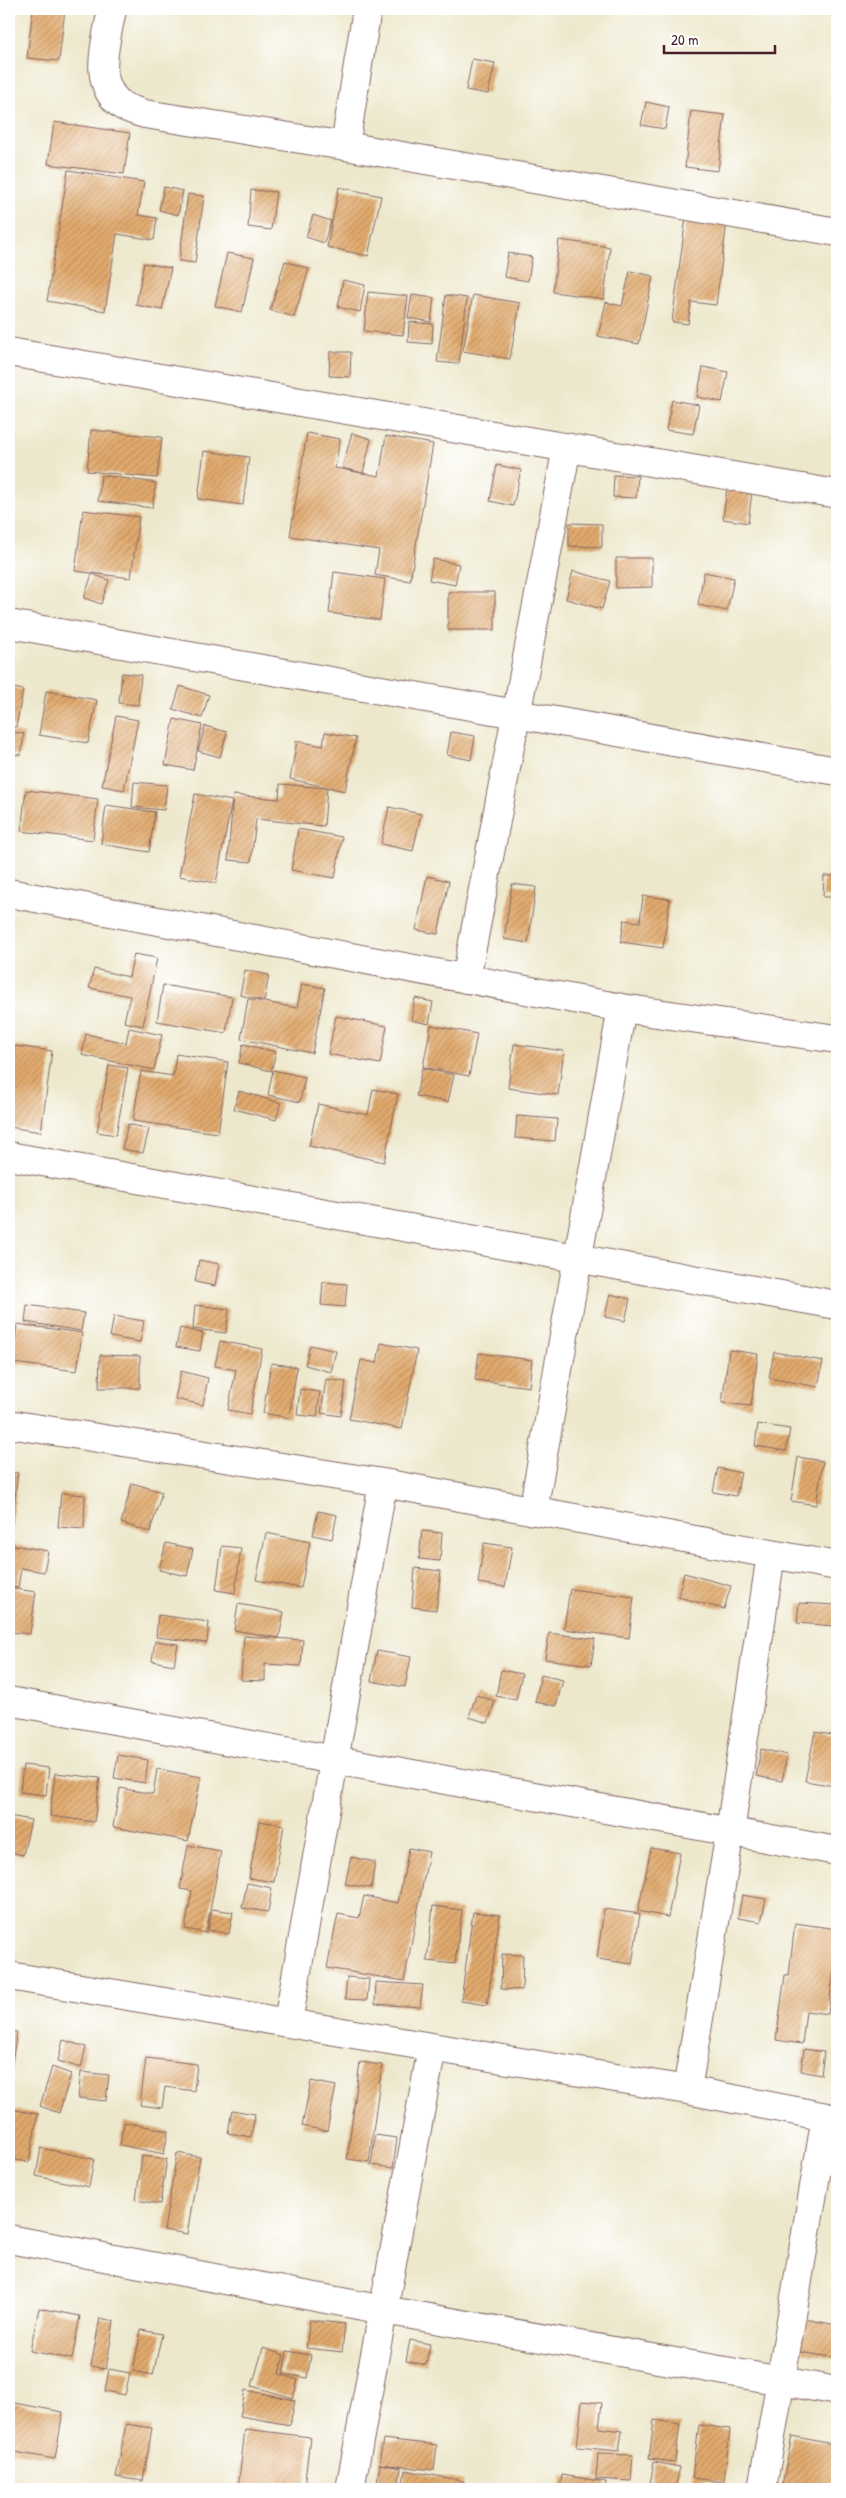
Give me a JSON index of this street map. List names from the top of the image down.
{
  "scale_bar": "20 m"
}
